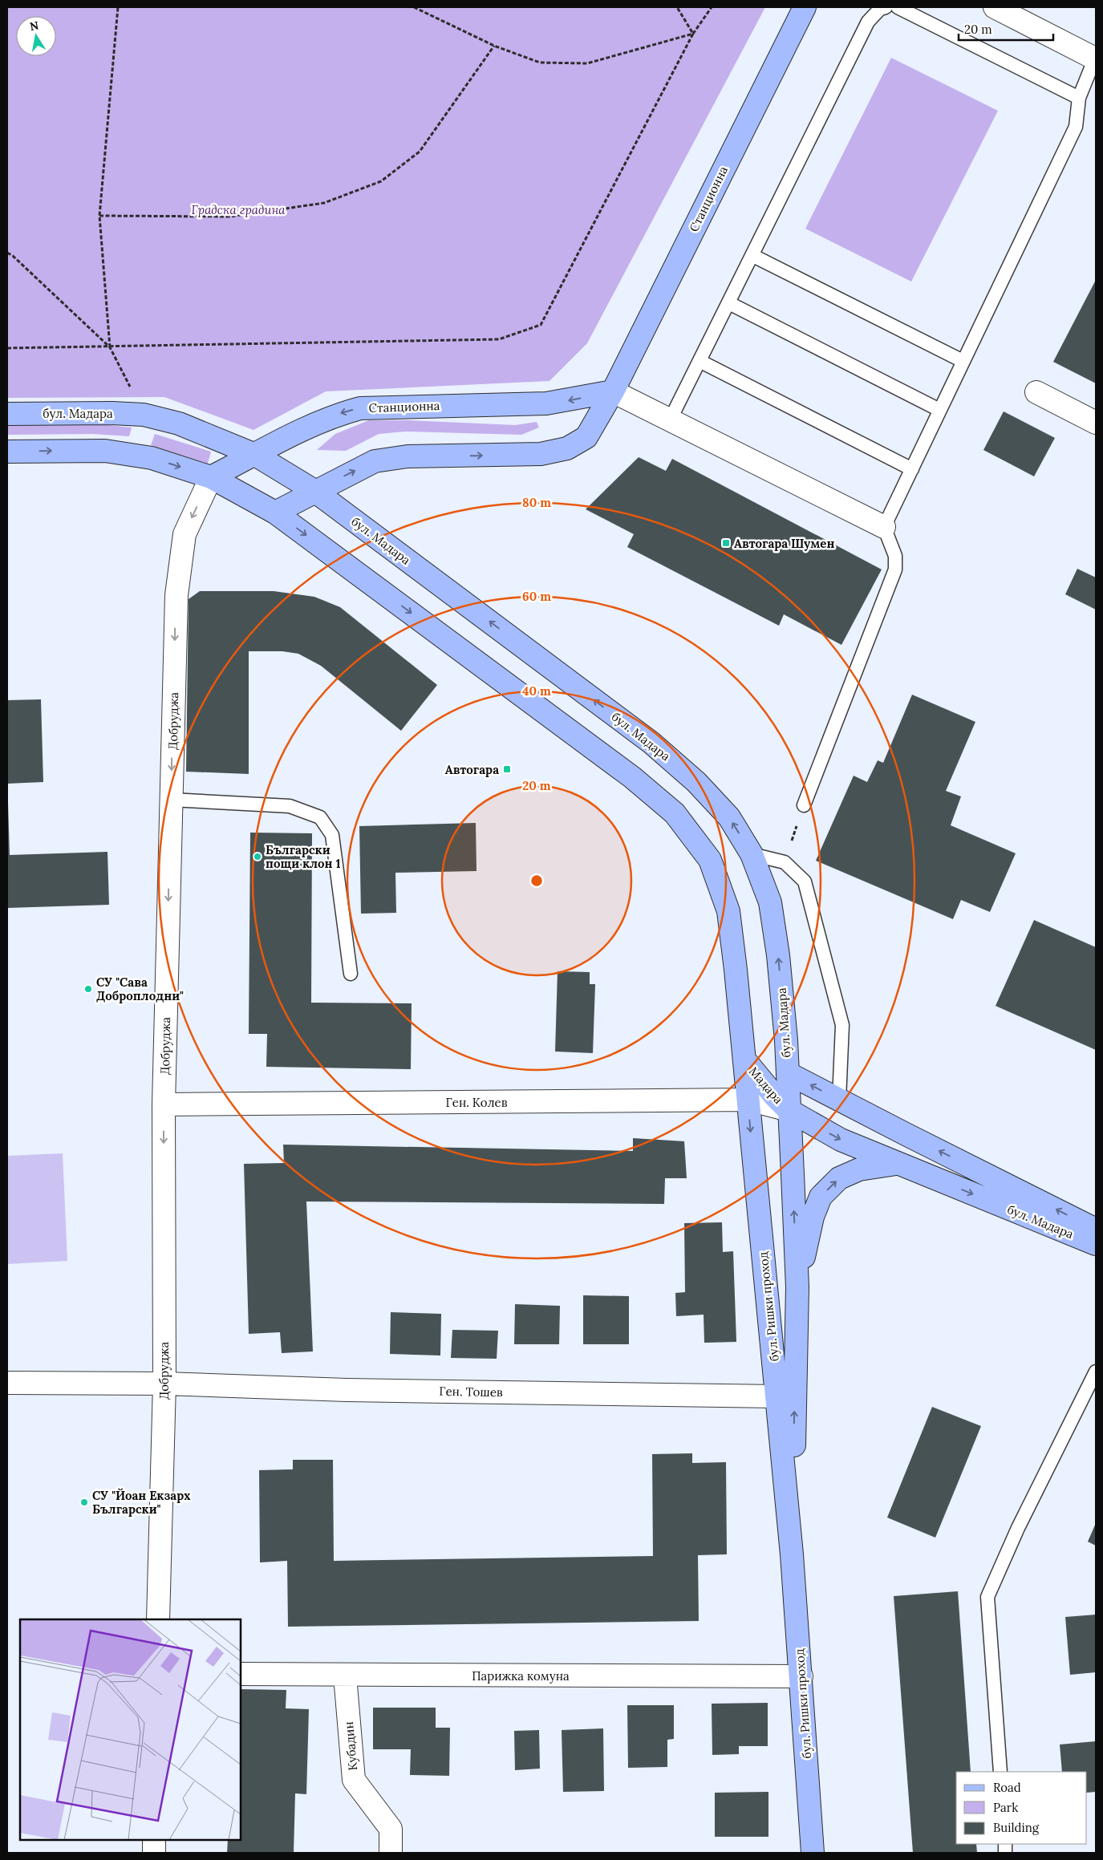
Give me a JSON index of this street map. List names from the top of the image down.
{
  "streets": {
    "main road": [
      "Станционна",
      "бул. Мадара",
      "Мадара",
      "бул. Ришки проход"
    ],
    "street": [
      "Добруджа",
      "Ген. Колев",
      "Ген. Тошев",
      "Парижка комуна",
      "Кубадин"
    ]
  },
  "crossings": [
    ["Станционна", "бул. Мадара"],
    ["Станционна", "Добруджа"],
    ["бул. Мадара", "Мадара"],
    ["бул. Мадара", "Ген. Колев"],
    ["бул. Мадара", "бул. Ришки проход"],
    ["Добруджа", "Ген. Колев"],
    ["Добруджа", "Ген. Тошев"],
    ["Мадара", "Ген. Колев"],
    ["Мадара", "бул. Ришки проход"],
    ["Ген. Колев", "бул. Ришки проход"],
    ["бул. Ришки проход", "Ген. Тошев"],
    ["бул. Ришки проход", "Парижка комуна"],
    ["Парижка комуна", "Кубадин"]
  ],
  "one_way": ["Добруджа"],
  "parks": ["Градска градина"],
  "places": {
    "transit": ["Автогара Шумен", "Автогара"],
    "other": ["Български пощи клон 1", "СУ \"Сава Доброплодни\"", "СУ \"Йоан Екзарх Български\""]
  },
  "legend": ["Road", "Park", "Building"],
  "scale_bar": "20 m",
  "north": "top",
  "rings": [
    "80 m",
    "60 m",
    "40 m",
    "20 m"
  ]
}
